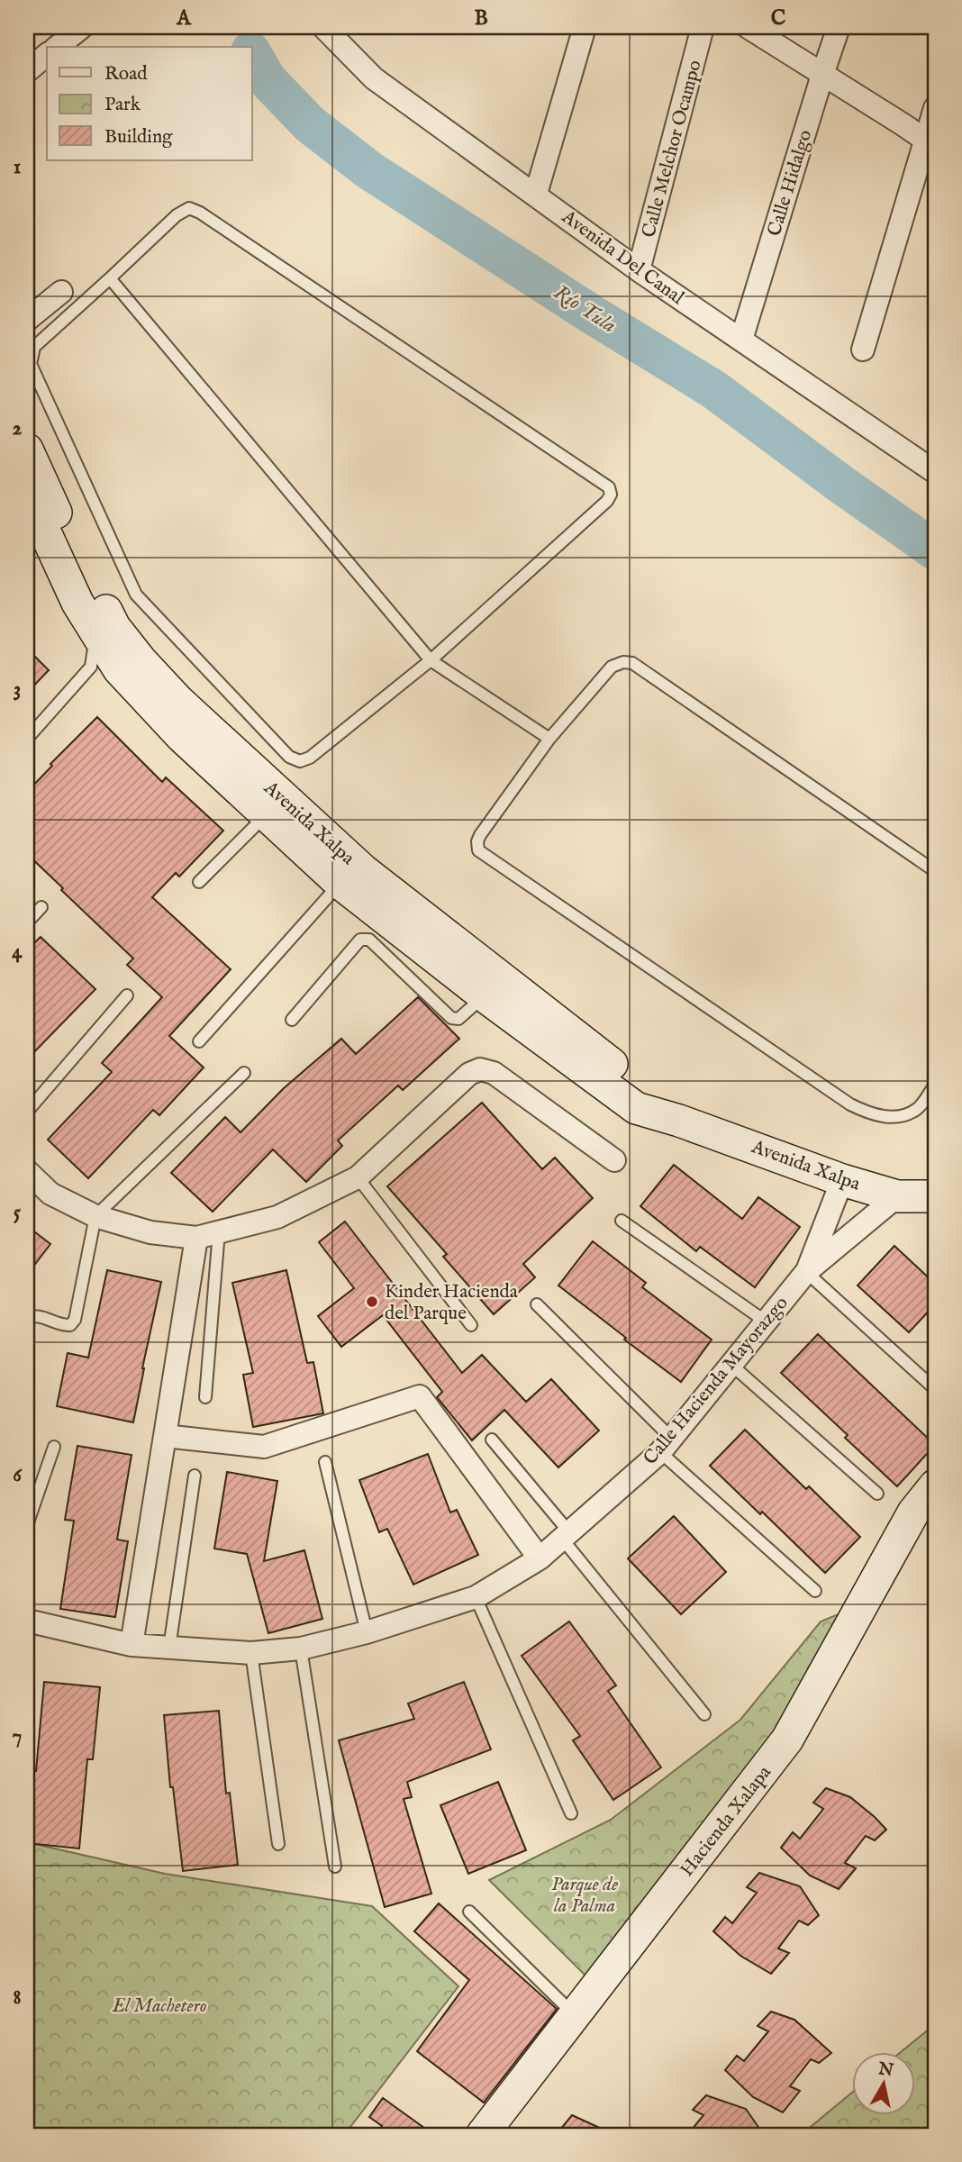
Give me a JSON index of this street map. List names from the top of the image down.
{
  "streets": {
    "main road": ["Avenida Xalpa", "Hacienda Xalapa"],
    "street": [
      "Calle Melchor Ocampo",
      "Calle Hidalgo",
      "Avenida Del Canal",
      "Calle Hacienda Mayorazgo"
    ]
  },
  "crossings": [
    ["Calle Melchor Ocampo", "Avenida Del Canal"],
    ["Calle Hidalgo", "Avenida Del Canal"],
    ["Avenida Xalpa", "Calle Hacienda Mayorazgo"]
  ],
  "water": ["Río Tula"],
  "parks": ["Parque de la Palma", "El Machetero"],
  "places": ["Kinder Hacienda del Parque"],
  "legend": ["Road", "Park", "Building"],
  "north": "top",
  "grid": {
    "columns": ["A", "B", "C"],
    "rows": [
      "1",
      "2",
      "3",
      "4",
      "5",
      "6",
      "7",
      "8"
    ]
  }
}
